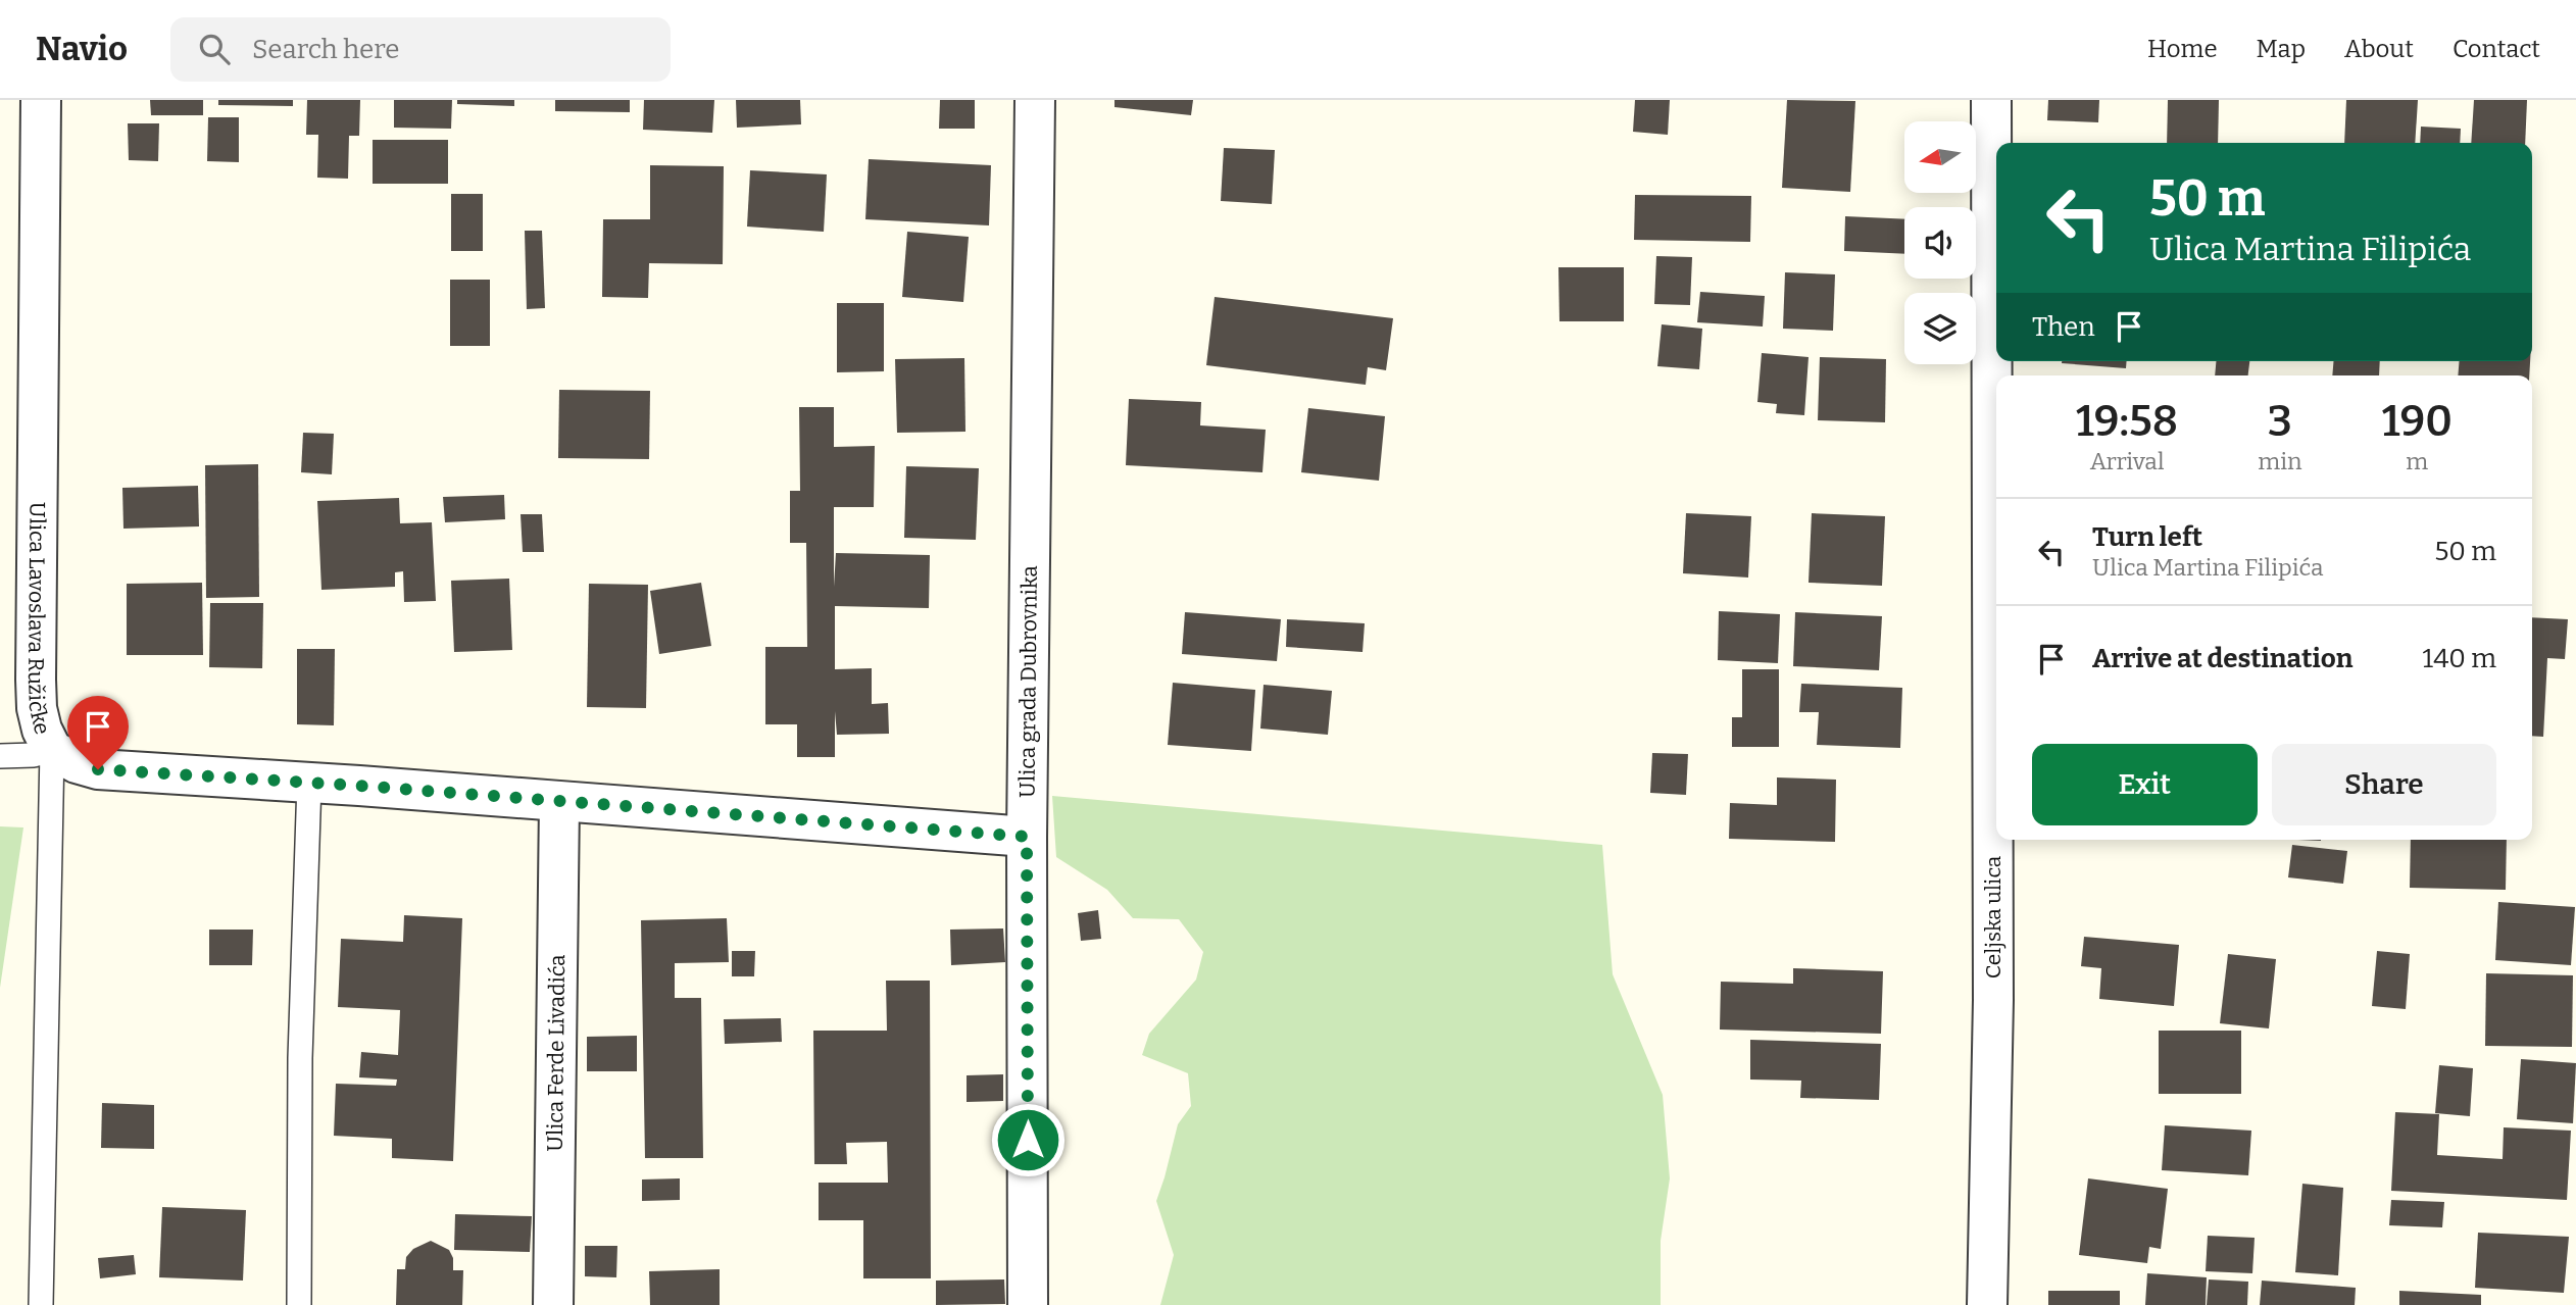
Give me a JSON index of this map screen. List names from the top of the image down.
{
  "streets": {
    "street": [
      "Ulica Lavoslava Ružičke",
      "Ulica grada Dubrovnika",
      "Celjska ulica",
      "Ulica Ferde Livadića"
    ]
  },
  "north": "left",
  "page": {
    "header": "Navio",
    "search": "Search here",
    "nav": [
      "Home",
      "Map",
      "About",
      "Contact"
    ],
    "turn": ["50 m", "Ulica Martina Filipića"],
    "then": "Then",
    "eta": [
      "19:58",
      "Arrival",
      "3",
      "min",
      "190",
      "m"
    ],
    "list": [
      {
        "name": "Turn left",
        "note": "Ulica Martina Filipića",
        "value": "50 m"
      },
      {
        "name": "Arrive at destination",
        "value": "140 m"
      }
    ],
    "buttons": ["Exit", "Share"]
  }
}
